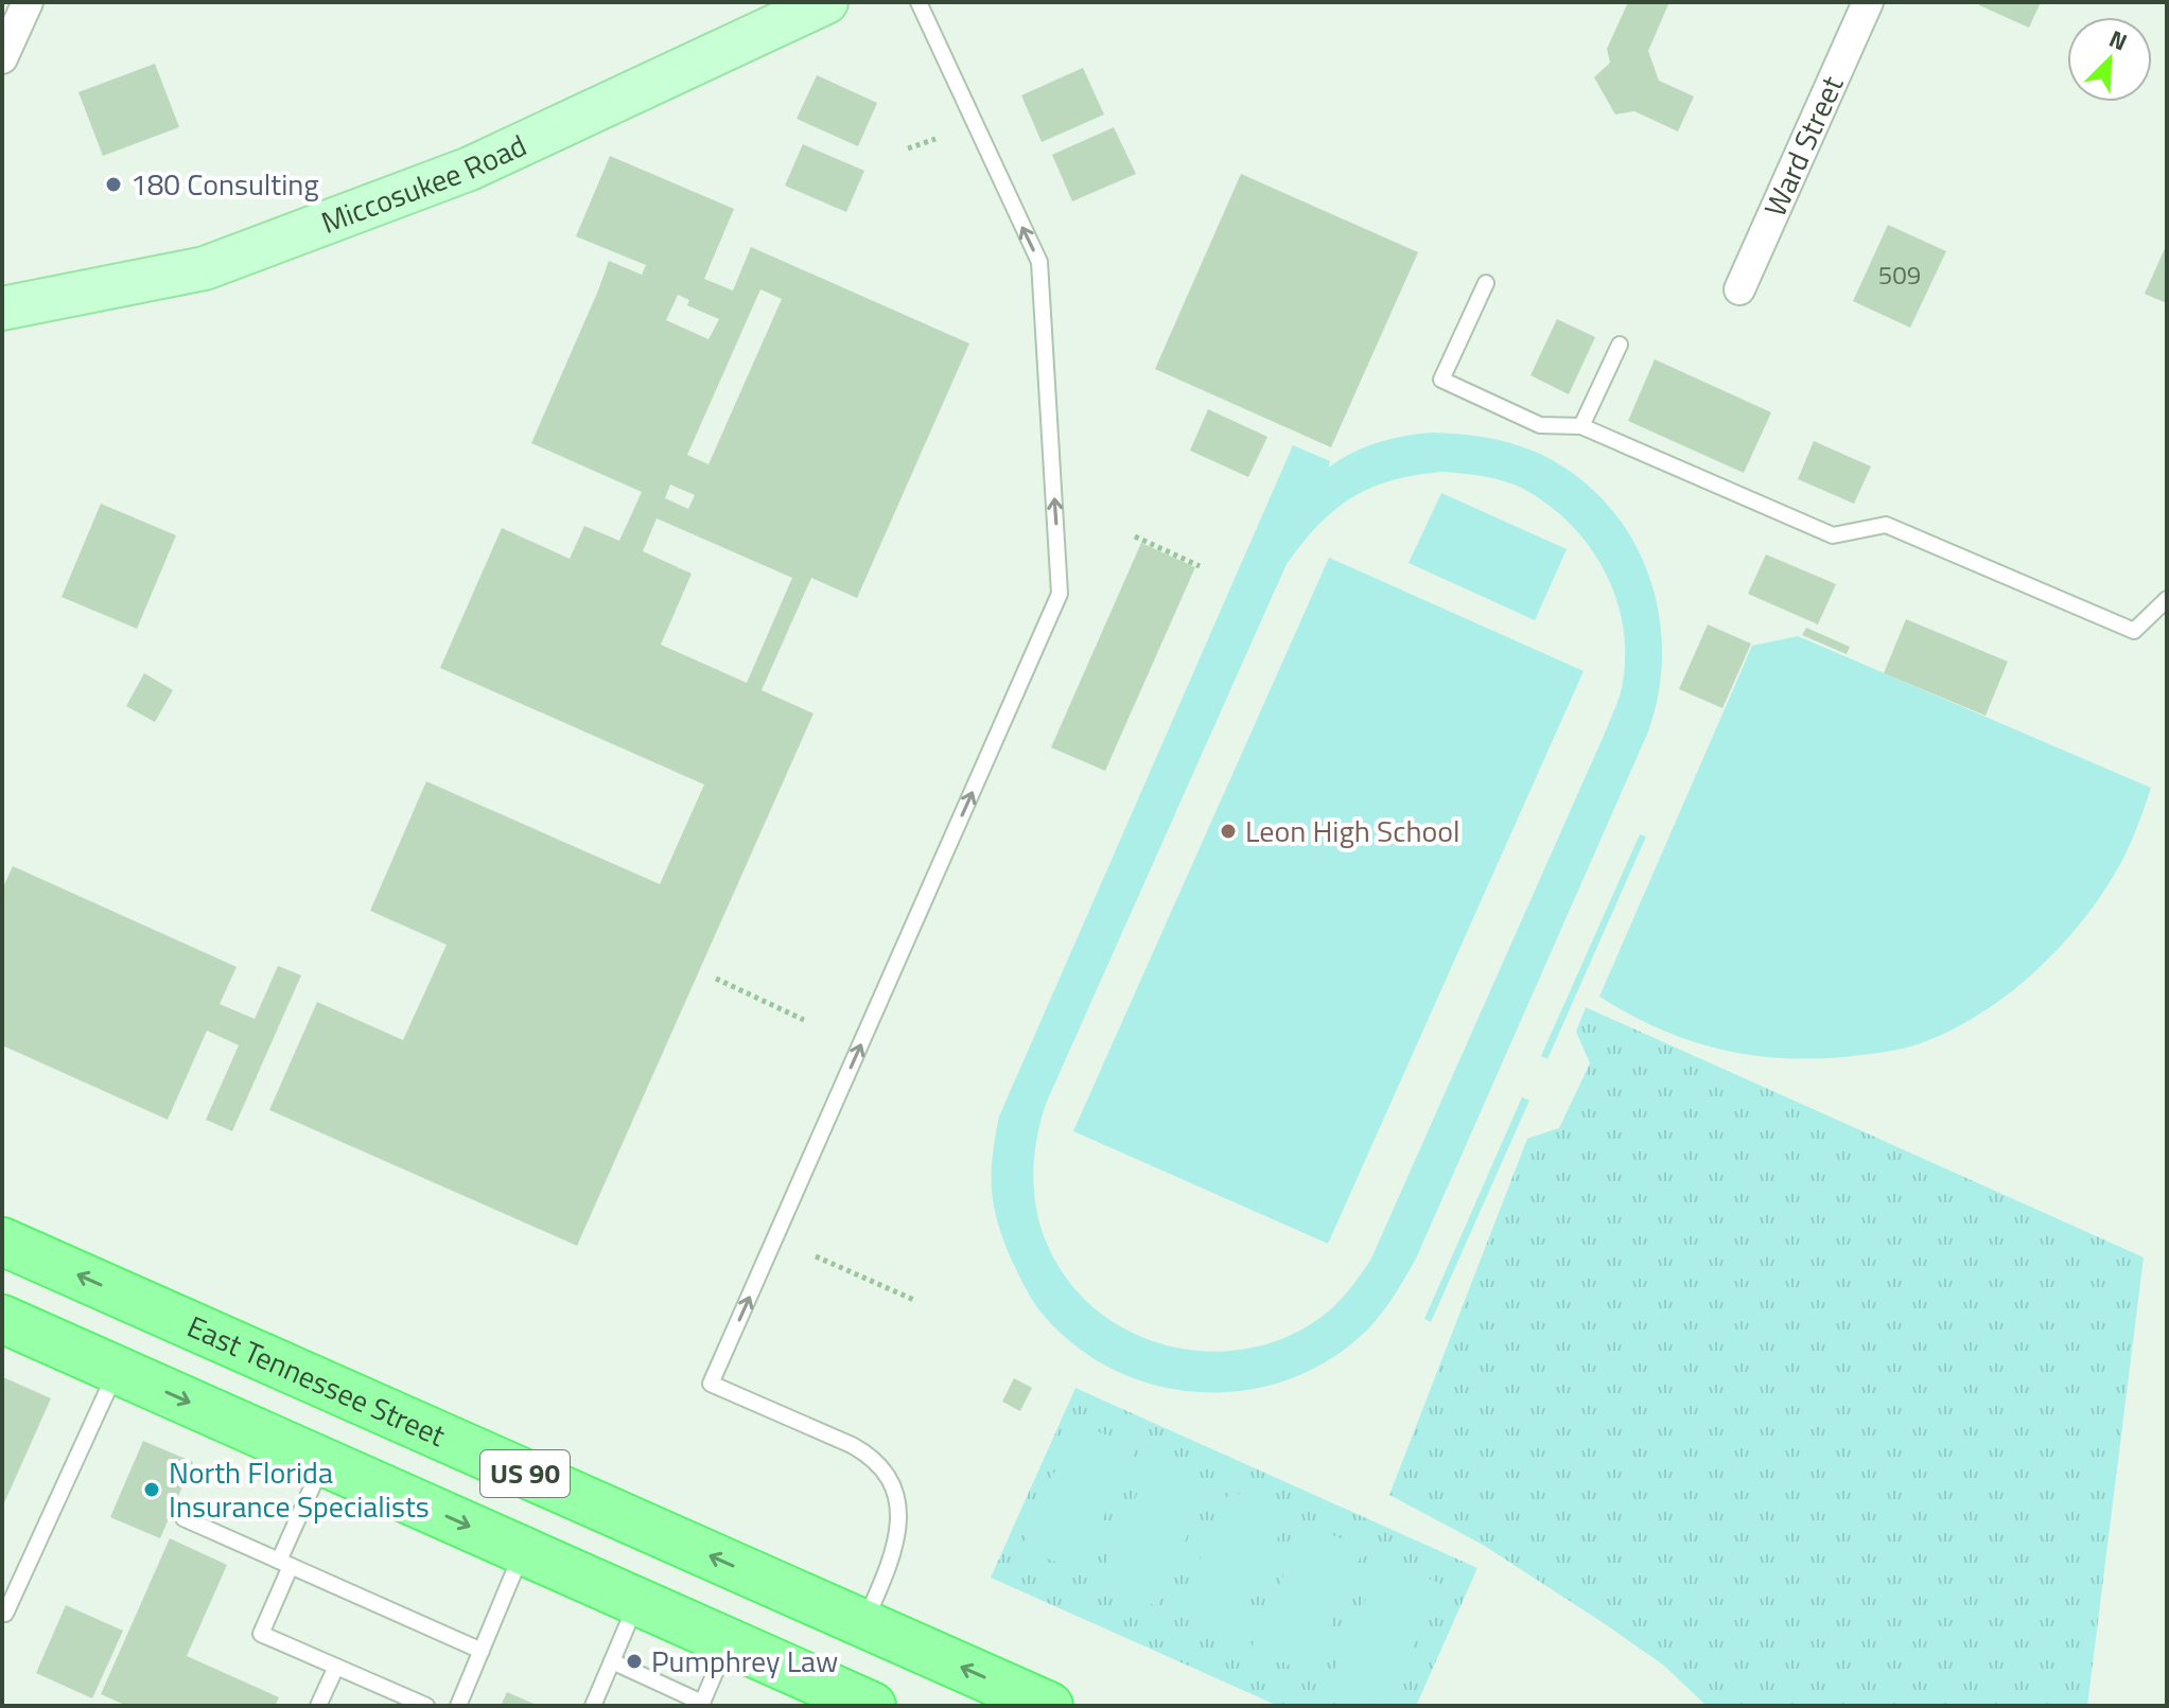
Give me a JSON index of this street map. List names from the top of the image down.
{
  "streets": {
    "main road": ["East Tennessee Street", "US 90"],
    "street": ["Ward Street", "Miccosukee Road"]
  },
  "places": [
    "180 Consulting",
    "Leon High School",
    "North Florida Insurance Specialists",
    "Pumphrey Law"
  ],
  "house_numbers": ["509"],
  "north": "top right"
}
